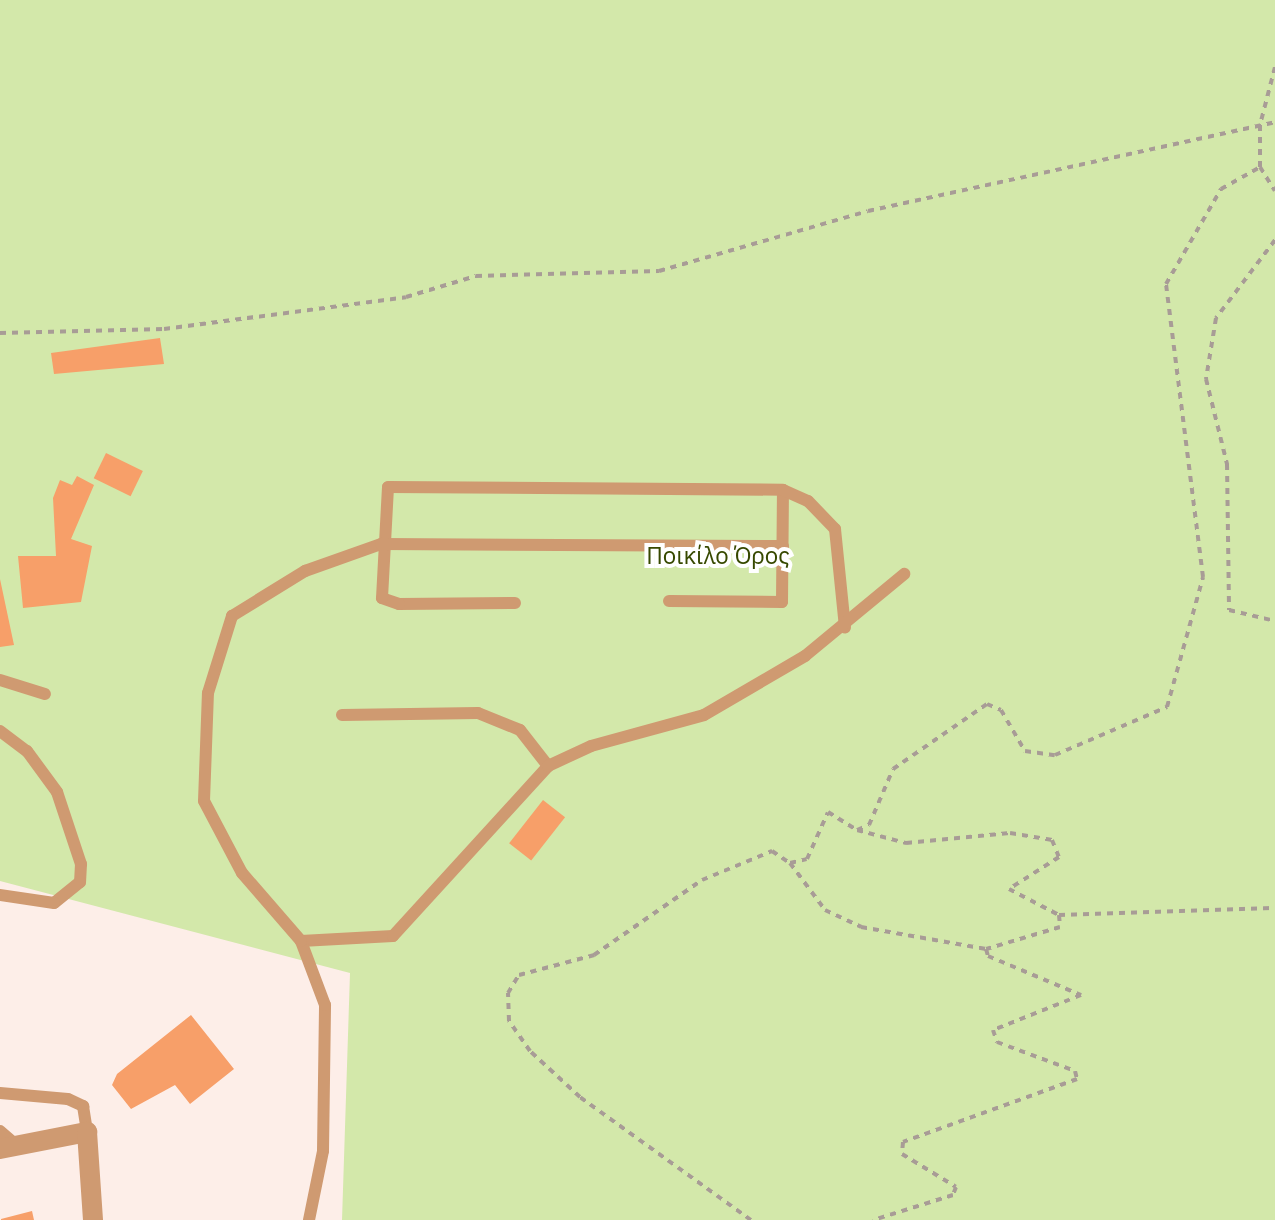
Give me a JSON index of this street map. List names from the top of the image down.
{
  "parks": ["Ποικίλο Όρος"]
}
